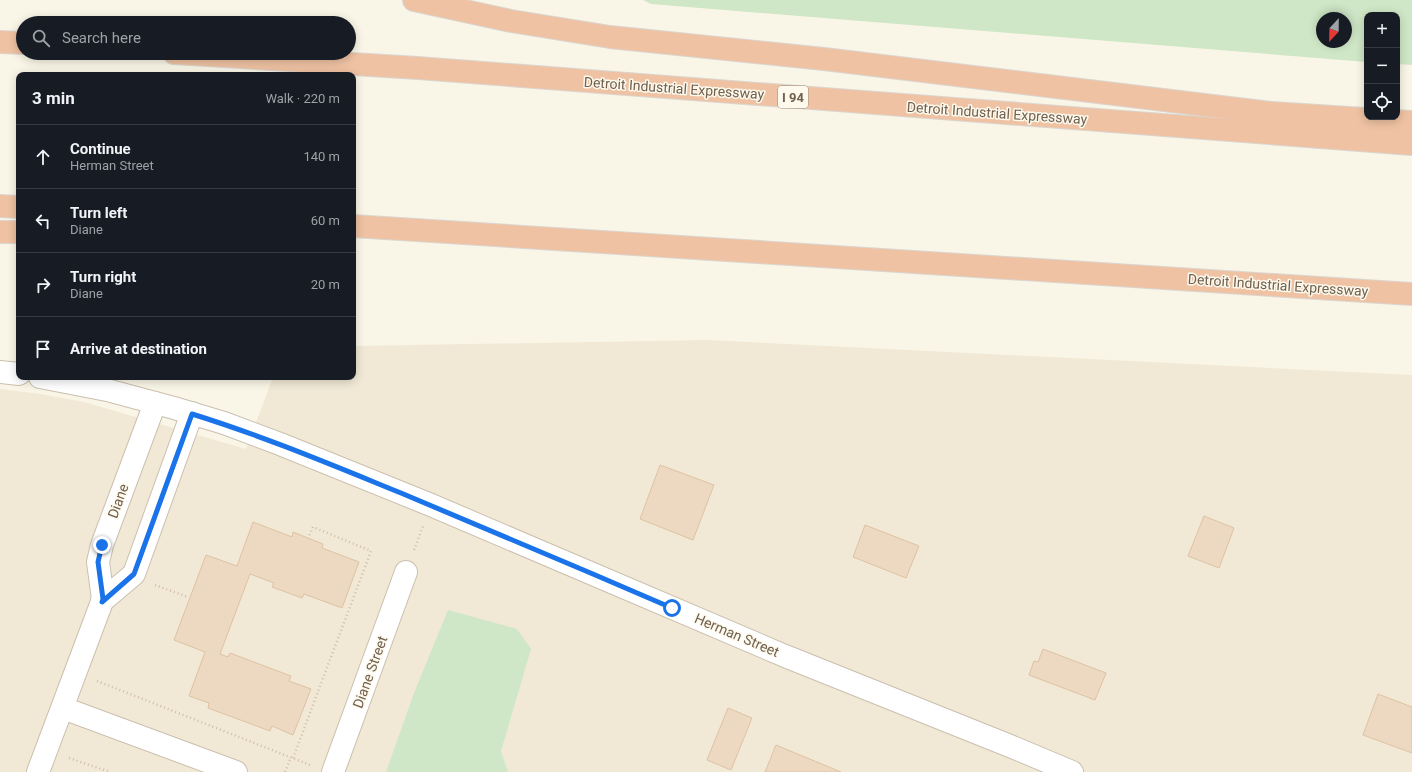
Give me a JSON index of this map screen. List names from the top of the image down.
{
  "streets": {
    "highway": ["Detroit Industrial Expressway", "I 94"],
    "street": ["Diane", "Herman Street", "Diane Street"]
  },
  "crossings": [
    ["Diane", "Herman Street"]
  ],
  "north": "bottom",
  "page": {
    "map_buttons": ["+", "−"],
    "search": "Search here",
    "heading": ["3 min", "Walk · 220 m"],
    "list": [
      ["Continue", "Herman Street", "140 m"],
      ["Turn left", "Diane", "60 m"],
      ["Turn right", "Diane", "20 m"],
      "Arrive at destination"
    ]
  }
}
